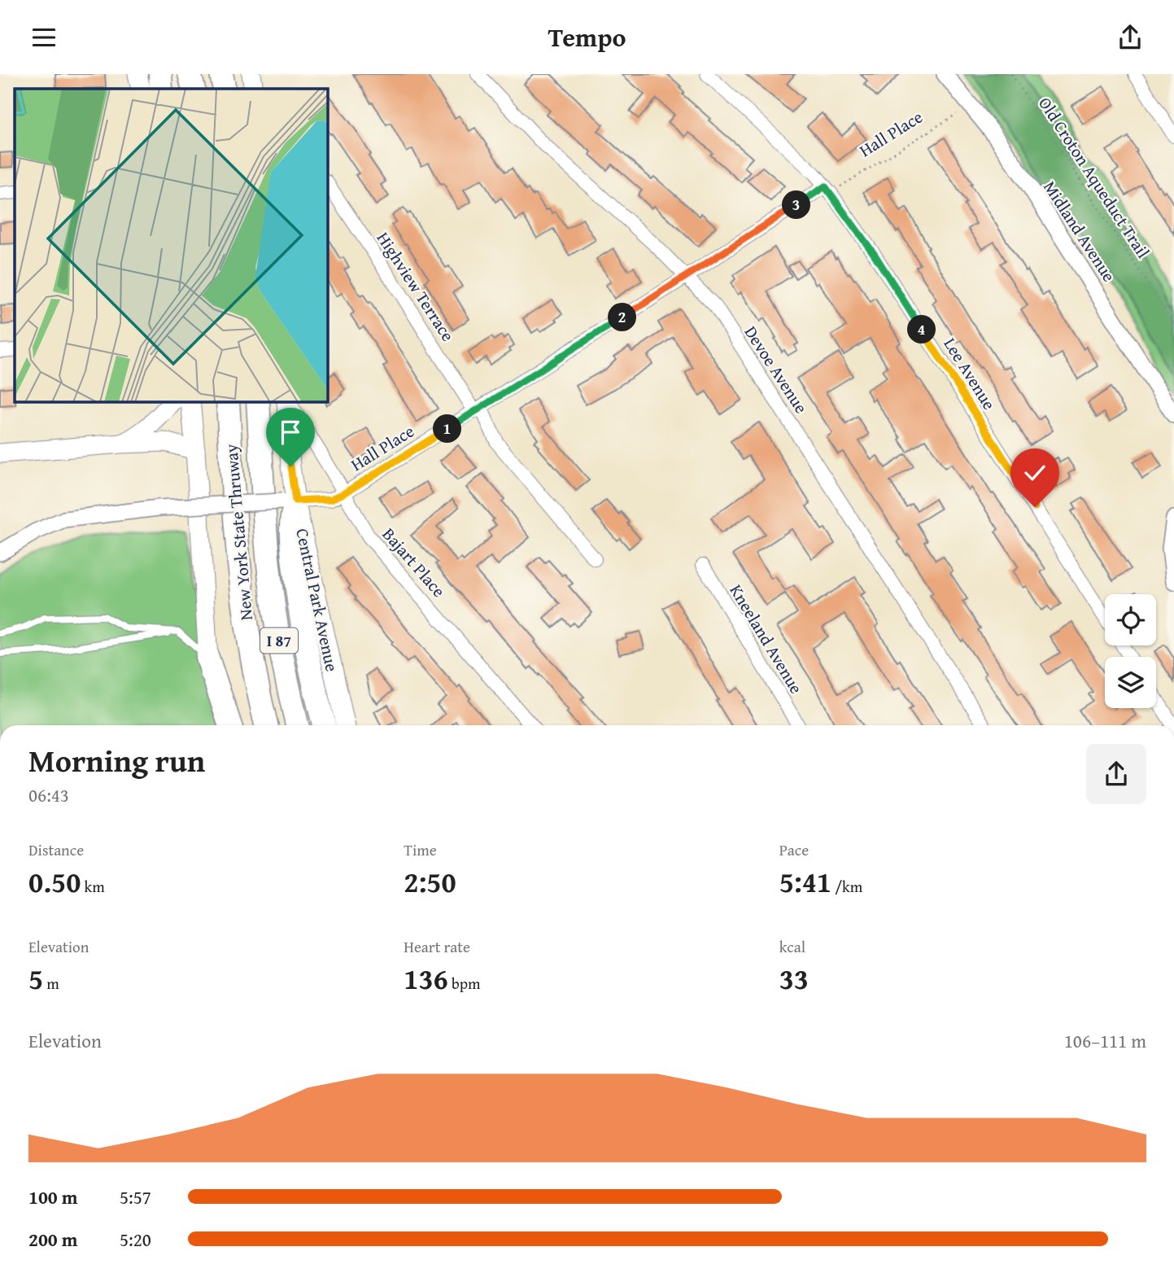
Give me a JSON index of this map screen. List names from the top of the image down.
{
  "streets": {
    "highway": ["New York State Thruway", "I 87"],
    "main road": ["Central Park Avenue"],
    "street": [
      "Hall Place",
      "Midland Avenue",
      "Highview Terrace",
      "Devoe Avenue",
      "Lee Avenue",
      "Bajart Place",
      "Kneeland Avenue"
    ],
    "path": ["Old Croton Aqueduct Trail"]
  },
  "crossings": [
    ["Hall Place", "Midland Avenue"],
    ["Hall Place", "Highview Terrace"],
    ["Hall Place", "Devoe Avenue"],
    ["Hall Place", "Lee Avenue"],
    ["Hall Place", "Bajart Place"],
    ["Hall Place", "Central Park Avenue"]
  ],
  "page": {
    "header": "Tempo",
    "pins": [
      "3",
      "2",
      "4",
      "1"
    ],
    "heading": ["Morning run", "06:43"],
    "stats": [
      ["Distance", "0.50 km"],
      ["Time", "2:50"],
      ["Pace", "5:41 /km"],
      ["Elevation", "5 m"],
      ["Heart rate", "136 bpm"],
      ["kcal", "33"]
    ],
    "chart": ["Elevation", "106–111 m"],
    "list": [
      {
        "name": "100 m",
        "note": "5:57"
      },
      {
        "name": "200 m",
        "note": "5:20"
      }
    ]
  }
}
